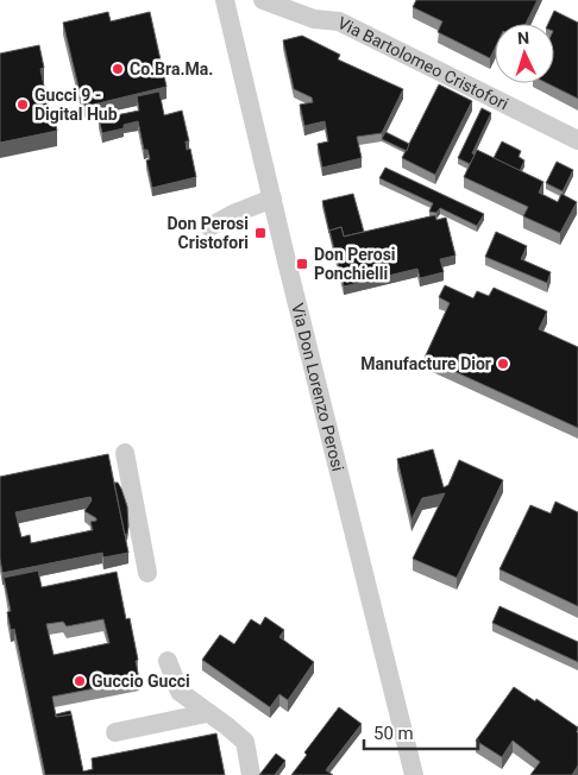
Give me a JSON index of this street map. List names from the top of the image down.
{
  "streets": {
    "street": ["Via Bartolomeo Cristofori", "Via Don Lorenzo Perosi"]
  },
  "places": {
    "other": [
      "Co.Bra.Ma.",
      "Gucci 9 - Digital Hub",
      "Manufacture Dior",
      "Guccio Gucci"
    ],
    "transit": ["Don Perosi Cristofori", "Don Perosi Ponchielli"]
  },
  "scale_bar": "50 m",
  "north": "top"
}
